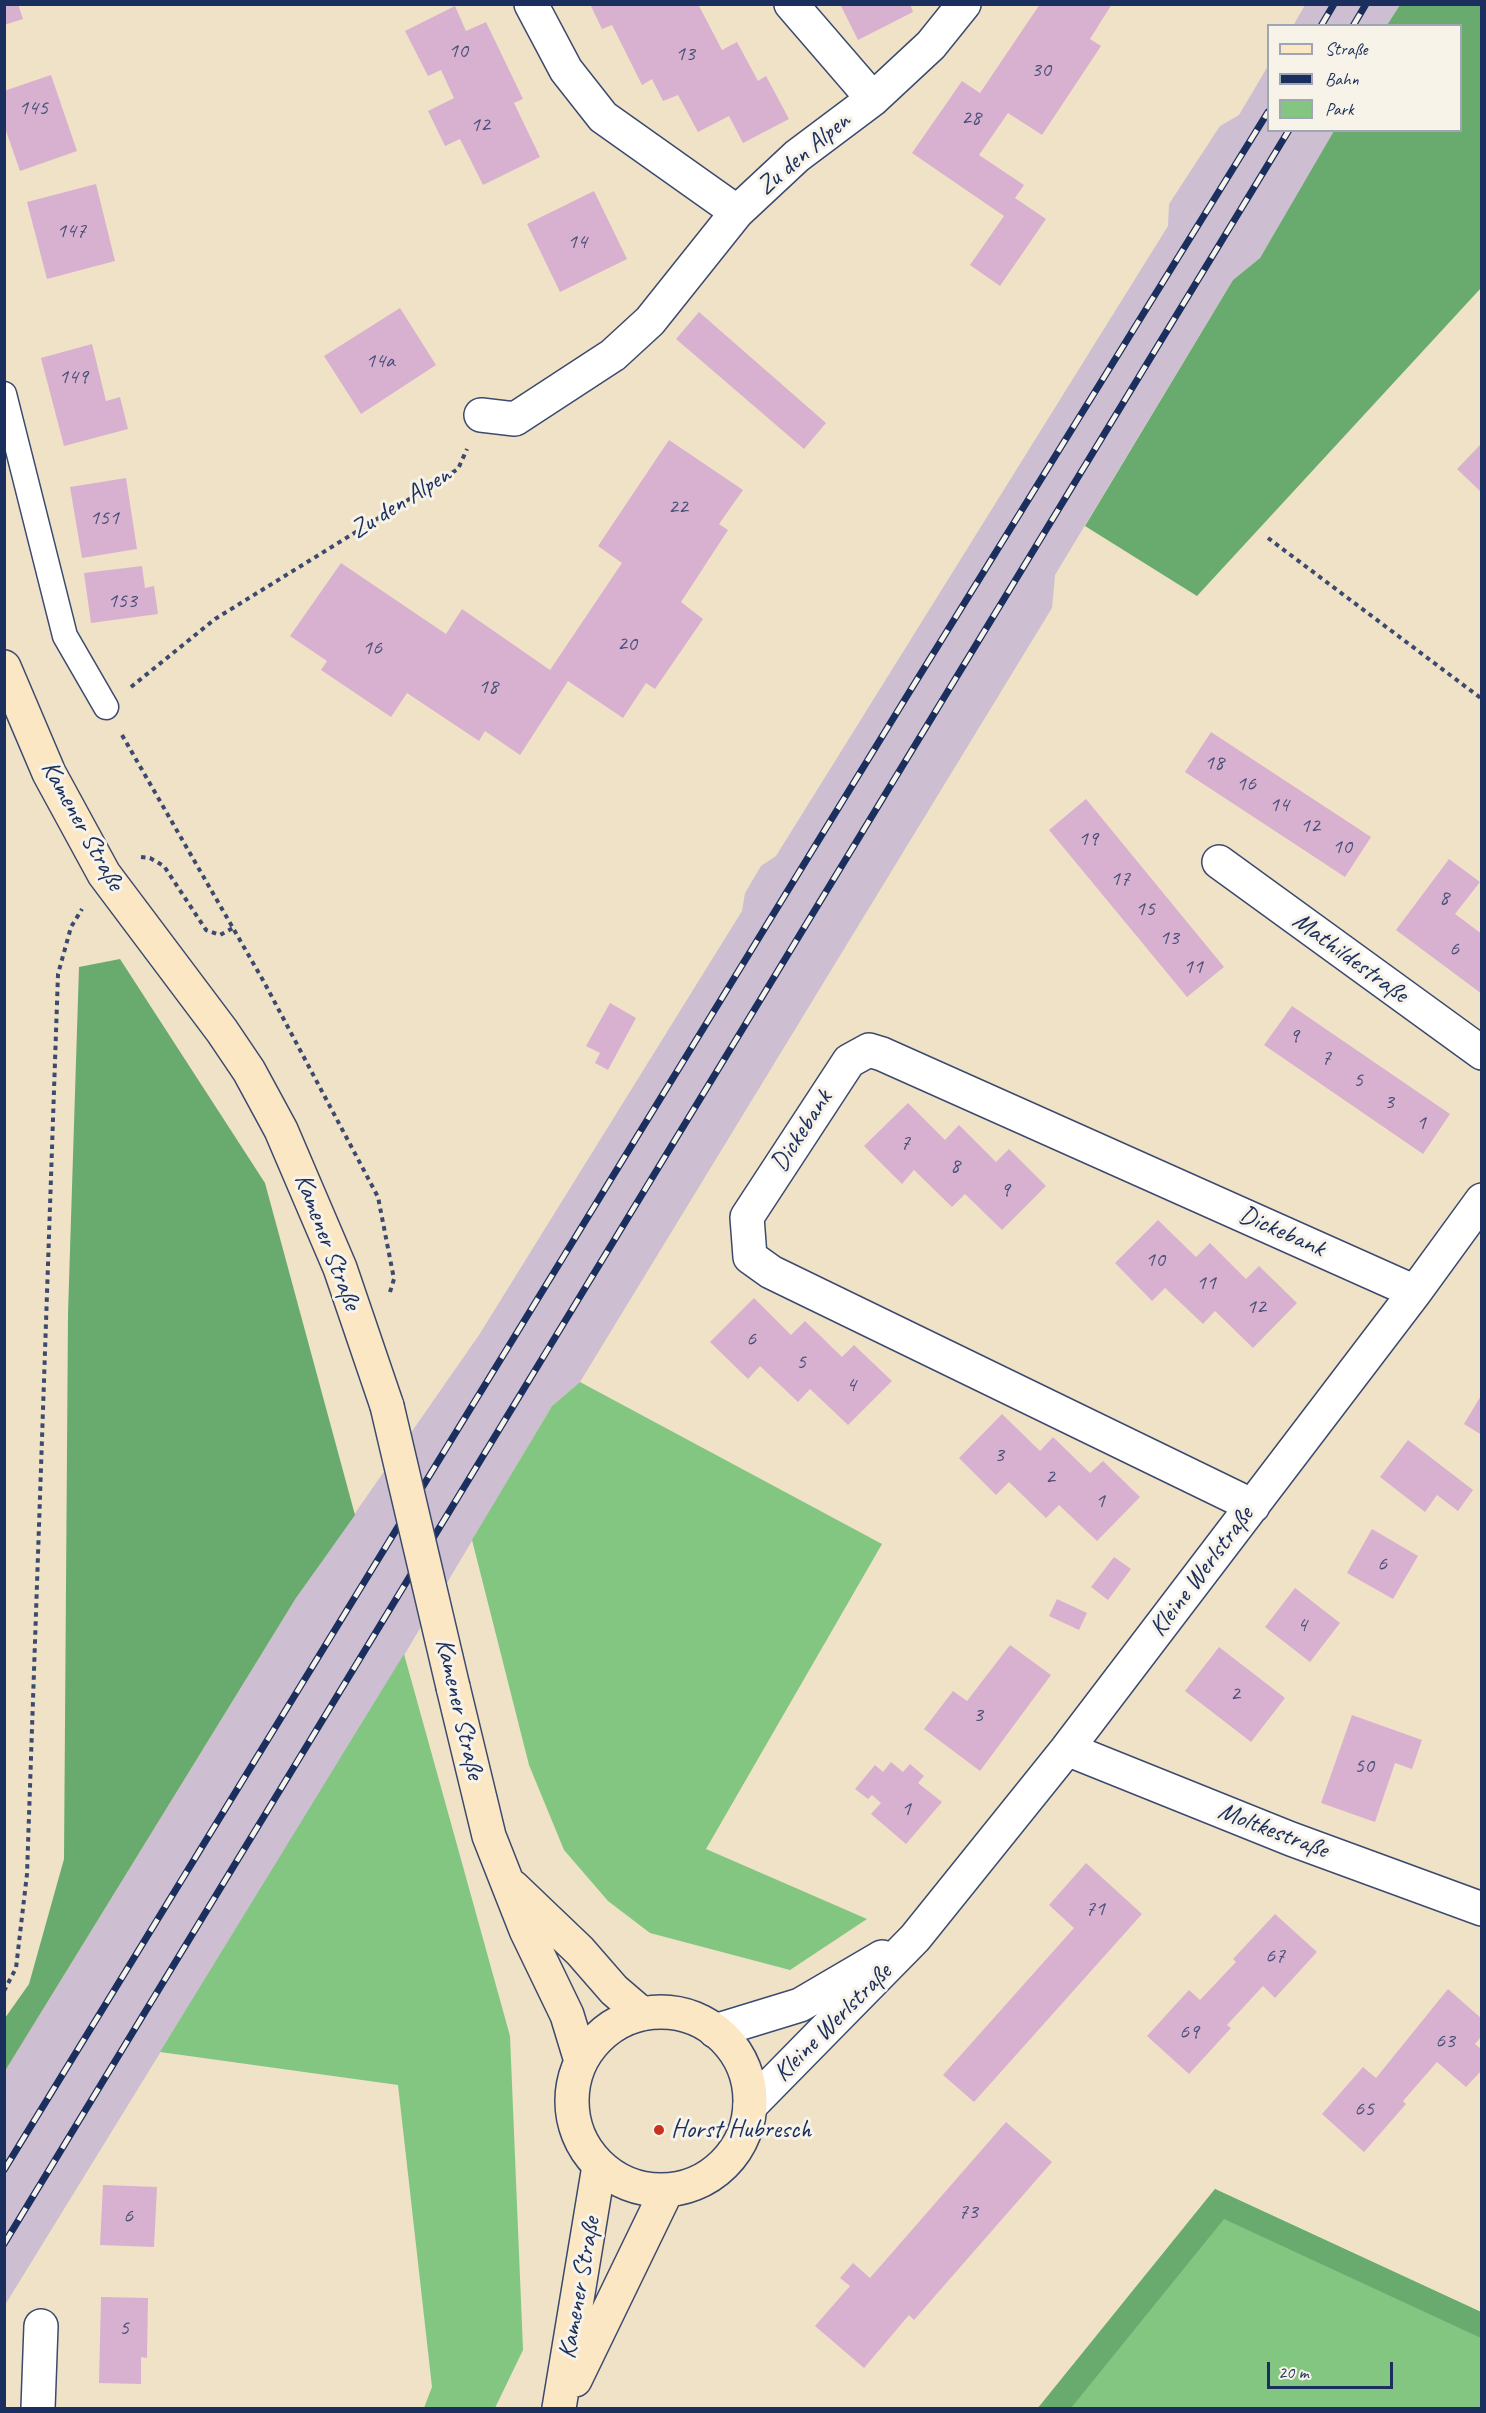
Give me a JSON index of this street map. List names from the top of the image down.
{
  "streets": {
    "main road": ["Kamener Straße"],
    "street": [
      "Zu den Alpen",
      "Mathildestraße",
      "Dickebank",
      "Kleine Werlstraße",
      "Moltkestraße"
    ]
  },
  "crossings": [
    ["Kamener Straße", "Kleine Werlstraße"],
    ["Dickebank", "Kleine Werlstraße"],
    ["Kleine Werlstraße", "Moltkestraße"]
  ],
  "places": ["Horst Hubresch"],
  "house_numbers": [
    "10",
    "13",
    "30",
    "145",
    "28",
    "12",
    "147",
    "14",
    "14a",
    "149",
    "22",
    "151",
    "153",
    "20",
    "16",
    "18",
    "18",
    "16",
    "14",
    "12",
    "19",
    "10",
    "17",
    "8",
    "15",
    "13",
    "6",
    "11",
    "9",
    "7",
    "5",
    "3",
    "1",
    "7",
    "8",
    "9",
    "10",
    "11",
    "12",
    "6",
    "5",
    "4",
    "3",
    "2",
    "1",
    "6",
    "4",
    "2",
    "3",
    "50",
    "1",
    "71",
    "67",
    "69",
    "63",
    "65",
    "73",
    "6",
    "5"
  ],
  "legend": ["Straße", "Bahn", "Park"],
  "scale_bar": "20 m"
}
